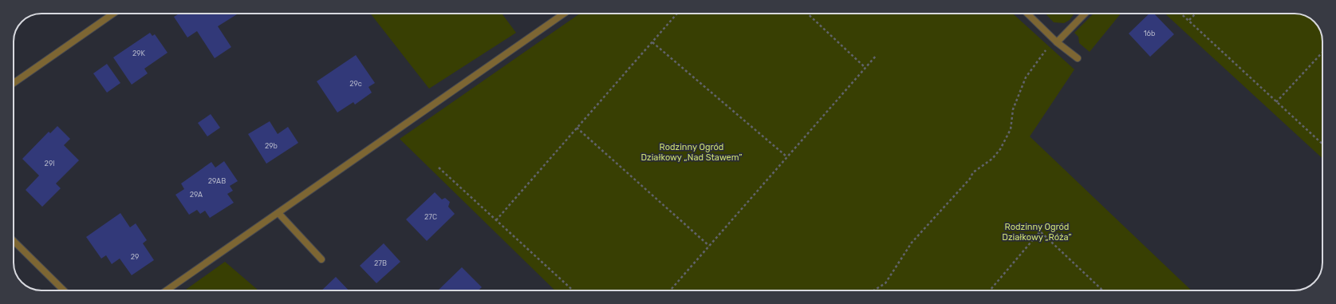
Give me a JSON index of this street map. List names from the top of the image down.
{
  "parks": ["Rodzinny Ogród Działkowy „Nad Stawem”", "Rodzinny Ogród Działkowy „Róża”"],
  "house_numbers": [
    "16b",
    "29K",
    "29c",
    "29b",
    "29l",
    "29AB",
    "29A",
    "27C",
    "29",
    "27B"
  ]
}
